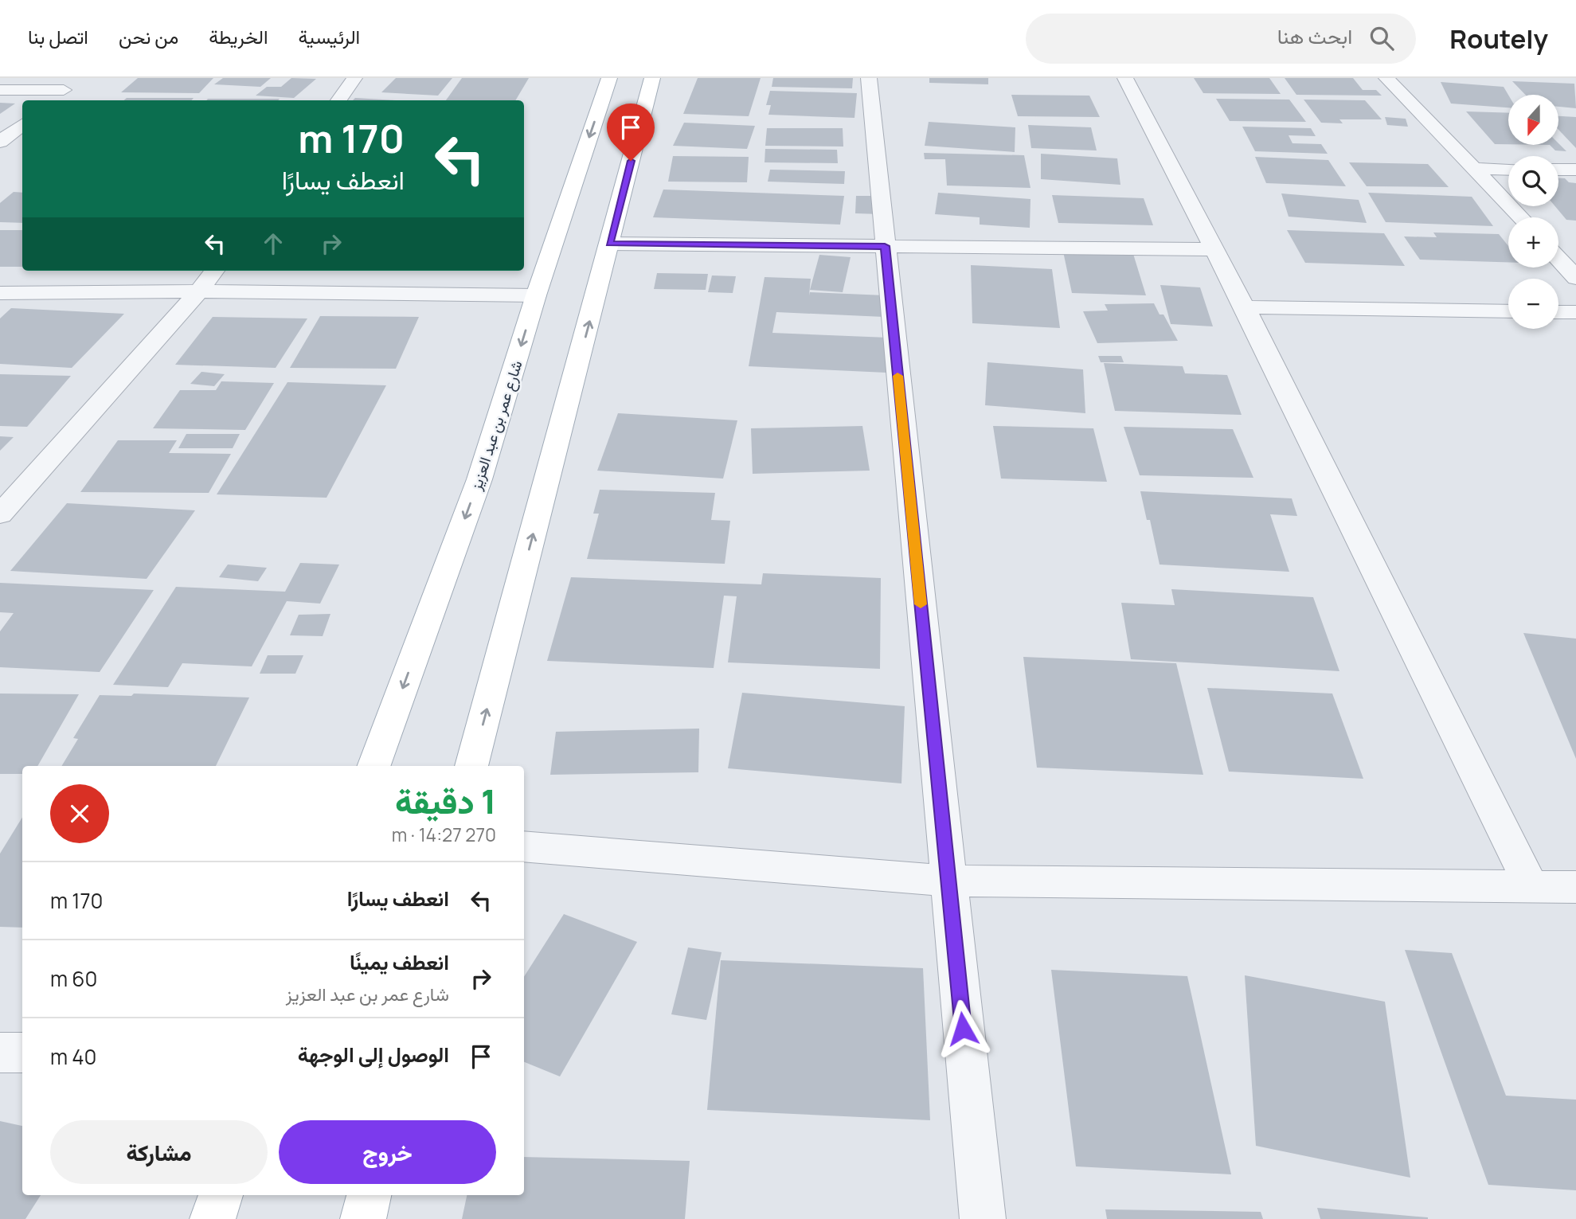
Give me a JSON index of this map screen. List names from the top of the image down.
{
  "streets": {
    "main road": ["شارع عمر بن عبد العزيز"]
  },
  "north": "bottom",
  "page": {
    "header": "Routely",
    "search": "ابحث هنا",
    "nav": [
      "الرئيسية",
      "الخريطة",
      "من نحن",
      "اتصل بنا"
    ],
    "map_buttons": ["+", "−"],
    "turn": ["170 m", "انعطف يسارًا"],
    "heading": ["1 دقيقة", "270 m · 14:27"],
    "list": [
      {
        "name": "انعطف يسارًا",
        "value": "170 m"
      },
      {
        "name": "انعطف يمينًا",
        "note": "شارع عمر بن عبد العزيز",
        "value": "60 m"
      },
      {
        "name": "الوصول إلى الوجهة",
        "value": "40 m"
      }
    ],
    "buttons": ["خروج", "مشاركة"]
  }
}
